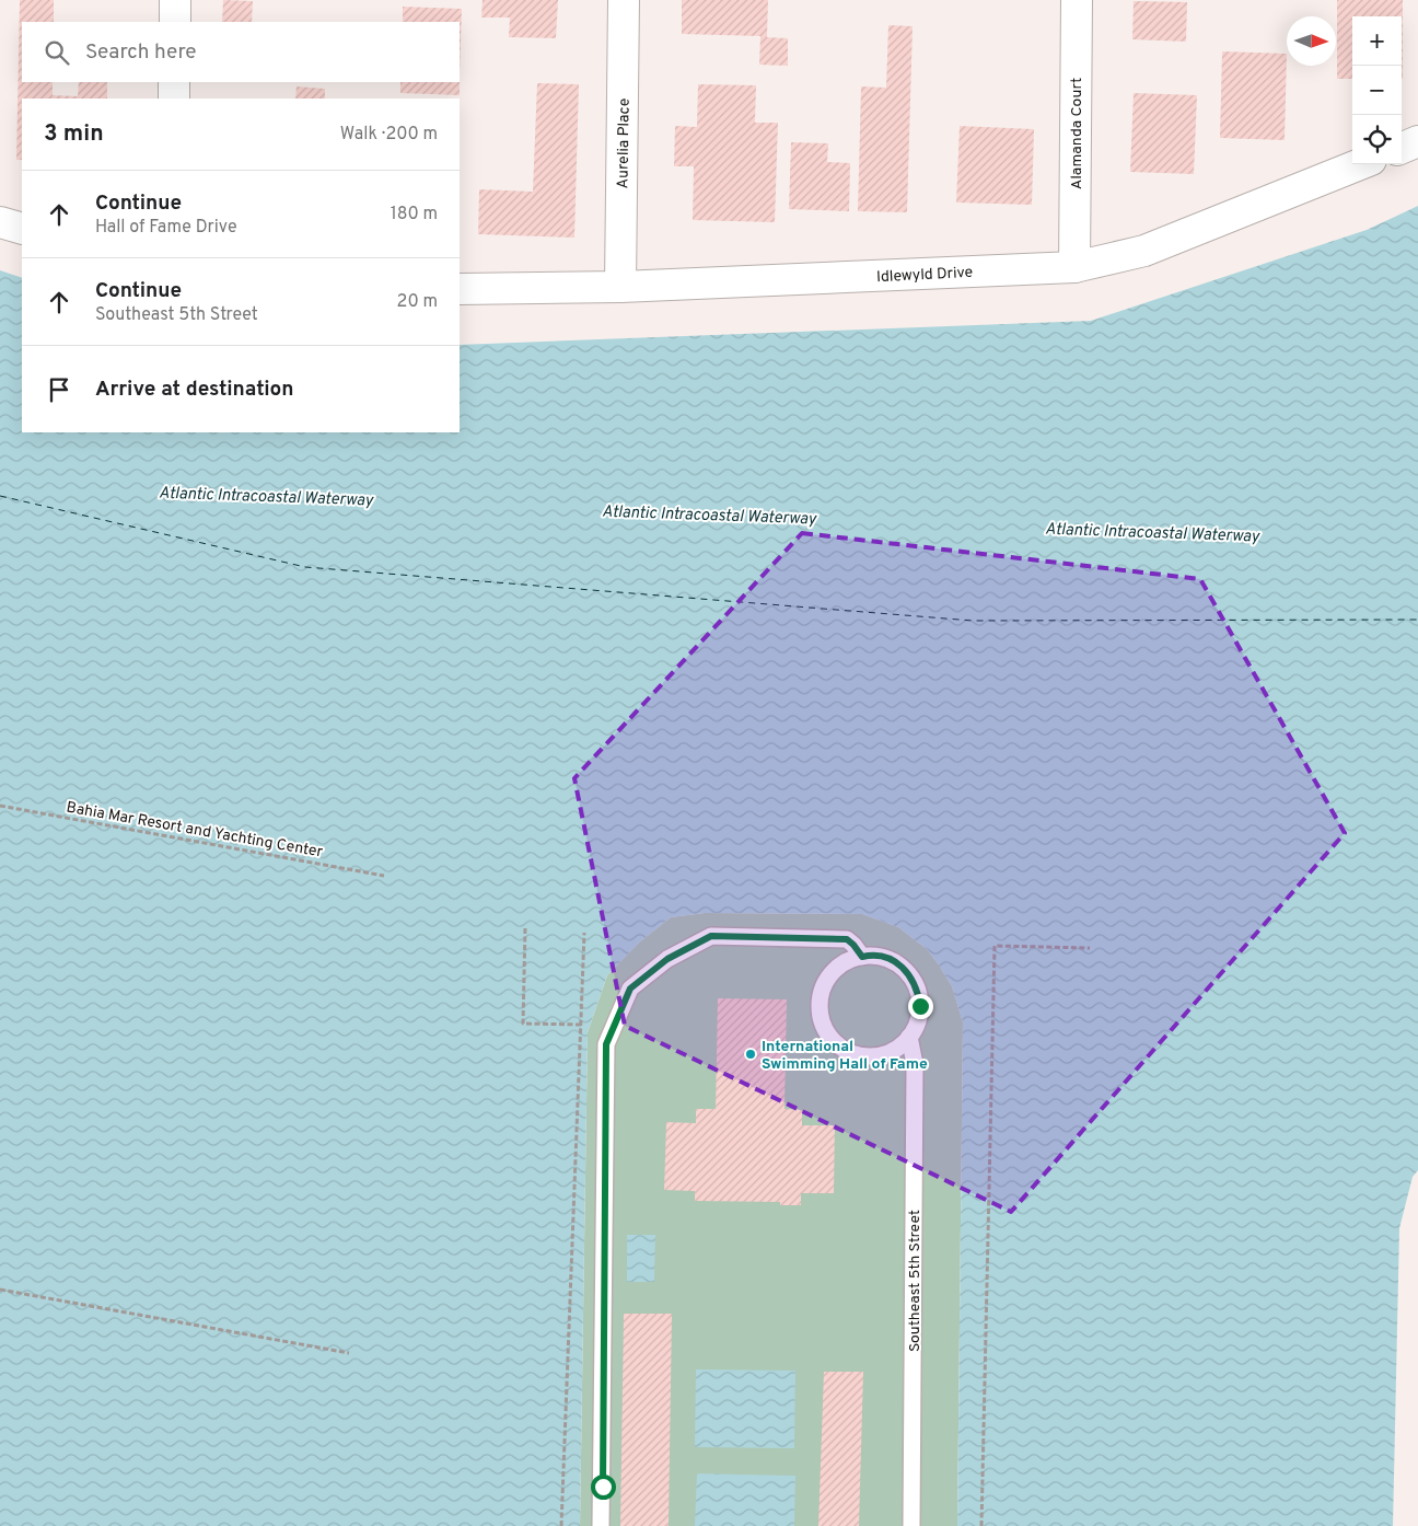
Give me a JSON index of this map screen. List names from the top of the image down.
{
  "streets": {
    "street": ["Alamanda Court", "Aurelia Place", "Idlewyld Drive"],
    "lane": ["Southeast 5th Street"],
    "path": ["Bahia Mar Resort and Yachting Center"]
  },
  "crossings": [
    ["Alamanda Court", "Idlewyld Drive"],
    ["Aurelia Place", "Idlewyld Drive"]
  ],
  "water": ["Atlantic Intracoastal Waterway"],
  "places": ["International Swimming Hall of Fame"],
  "north": "right",
  "page": {
    "map_buttons": ["+", "−"],
    "search": "Search here",
    "heading": ["3 min", "Walk · 200 m"],
    "list": [
      ["Continue", "Hall of Fame Drive", "180 m"],
      ["Continue", "Southeast 5th Street", "20 m"],
      "Arrive at destination"
    ]
  }
}
